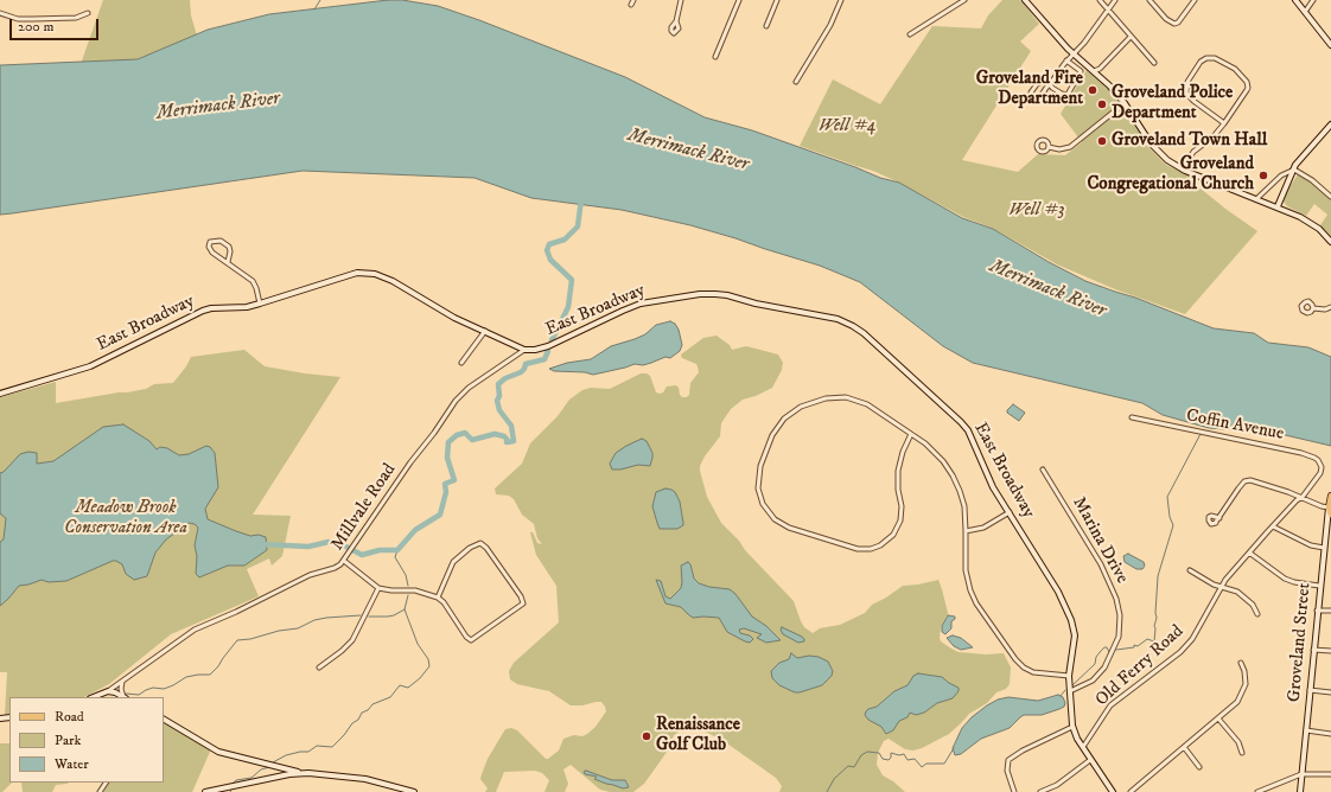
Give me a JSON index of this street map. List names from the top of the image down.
{
  "streets": {
    "main road": ["Groveland Street"],
    "street": [
      "East Broadway",
      "Coffin Avenue",
      "Millvale Road",
      "Marina Drive",
      "Old Ferry Road"
    ]
  },
  "crossings": [
    ["East Broadway", "Millvale Road"],
    ["East Broadway", "Marina Drive"],
    ["East Broadway", "Old Ferry Road"],
    ["Coffin Avenue", "Old Ferry Road"]
  ],
  "water": ["Merrimack River"],
  "parks": ["Well #4", "Well #3", "Meadow Brook Conservation Area"],
  "places": [
    "Groveland Fire Department",
    "Groveland Police Department",
    "Groveland Town Hall",
    "Groveland Congregational Church",
    "Renaissance Golf Club"
  ],
  "legend": ["Road", "Park", "Water"],
  "scale_bar": "200 m"
}
